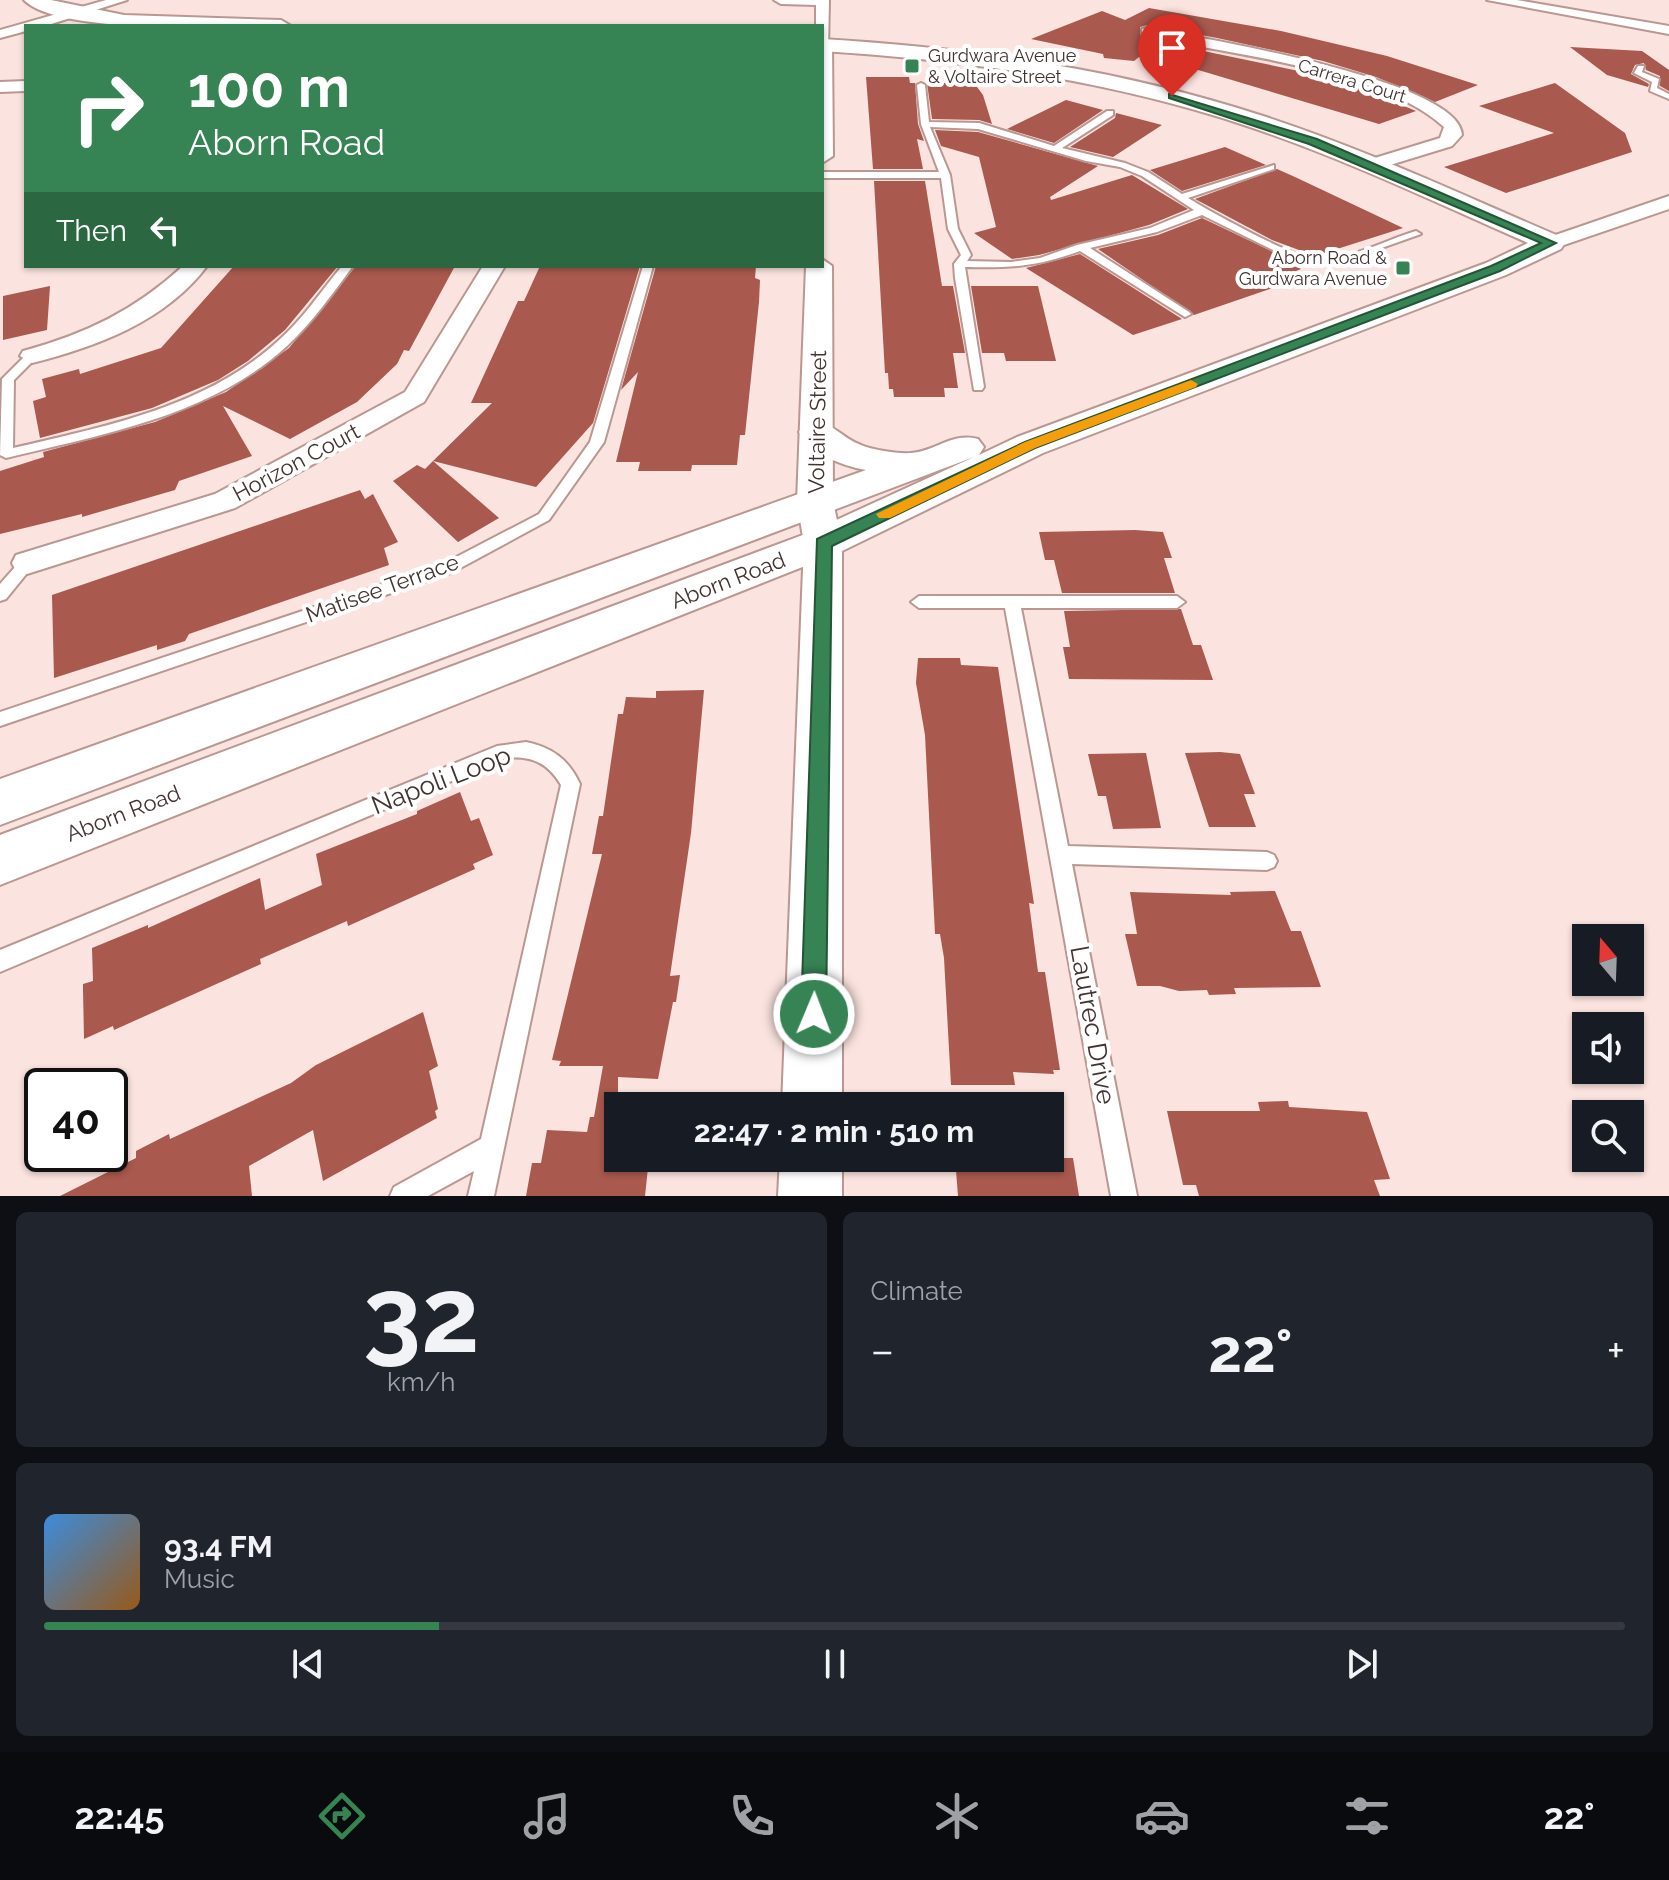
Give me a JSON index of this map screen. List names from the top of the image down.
{
  "streets": {
    "main road": ["Aborn Road"],
    "street": ["Carrera Court", "Voltaire Street", "Horizon Court"],
    "lane": ["Matisee Terrace", "Napoli Loop", "Lautrec Drive"]
  },
  "crossings": [
    ["Voltaire Street", "Aborn Road"]
  ],
  "places": {
    "transit": ["Gurdwara Avenue & Voltaire Street", "Aborn Road & Gurdwara Avenue"]
  },
  "north": "top",
  "page": {
    "turn": ["100 m", "Aborn Road"],
    "then": "Then",
    "limit": "40",
    "trip": "22:47 · 2 min · 510 m",
    "tile": [
      ["32", "km/h"],
      "Climate"
    ],
    "heat": ["−", "22°", "+"],
    "song": ["93.4 FM", "Music"],
    "tabs": ["22:45", "22°"]
  }
}
